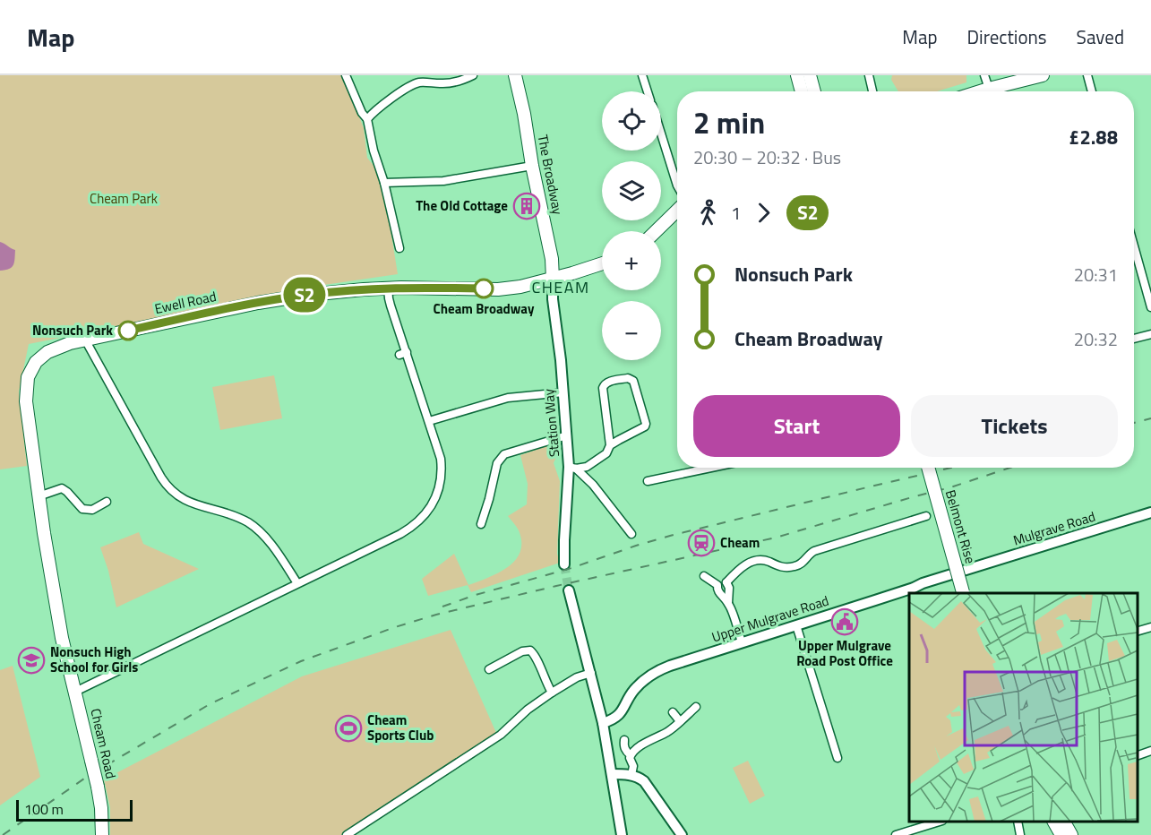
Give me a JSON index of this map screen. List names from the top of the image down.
{
  "streets": {
    "main road": [
      "The Broadway",
      "Ewell Road",
      "Belmont Rise",
      "Cheam Road"
    ],
    "street": ["Station Way", "Mulgrave Road", "Upper Mulgrave Road"]
  },
  "crossings": [
    ["The Broadway", "Ewell Road"],
    ["The Broadway", "Station Way"],
    ["Ewell Road", "Station Way"],
    ["Ewell Road", "Cheam Road"],
    ["Mulgrave Road", "Upper Mulgrave Road"]
  ],
  "districts": ["CHEAM"],
  "parks": ["Cheam Park"],
  "places": {
    "building": ["The Old Cottage"],
    "other": ["Cheam Broadway", "Nonsuch Park"],
    "station": ["Cheam"],
    "public building": ["Upper Mulgrave Road Post Office"],
    "school or university": ["Nonsuch High School for Girls"],
    "sports": ["Cheam Sports Club"]
  },
  "lines": ["bus line S2"],
  "scale_bar": "100 m",
  "page": {
    "header": "Map",
    "nav": ["Map", "Directions", "Saved"],
    "on_map": "S2",
    "map_buttons": ["+", "−"],
    "heading": ["2 min", "20:30 – 20:32 · Bus", "£2.88"],
    "legs": ["1", "S2"],
    "list": [
      {
        "name": "Nonsuch Park",
        "value": "20:31"
      },
      {
        "name": "Cheam Broadway",
        "value": "20:32"
      }
    ],
    "buttons": ["Start", "Tickets"],
    "scale": "100 m"
  }
}
